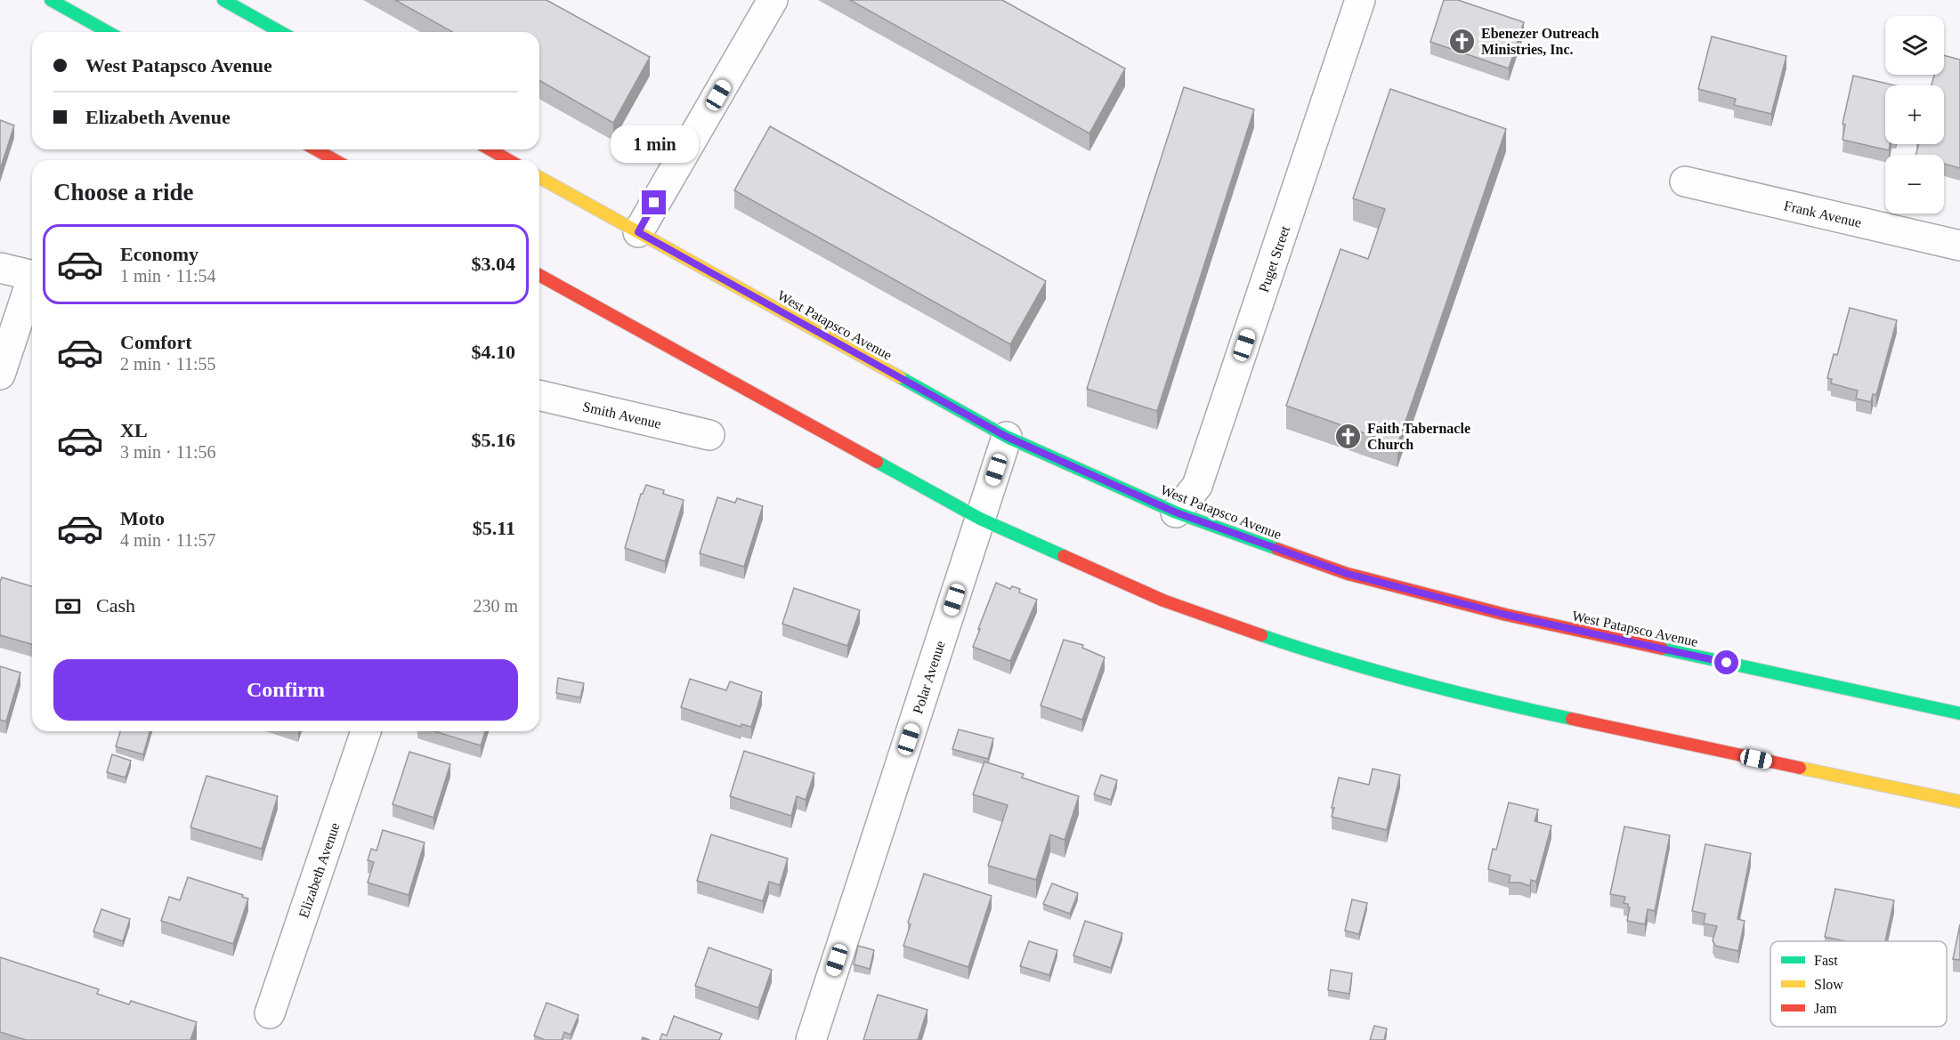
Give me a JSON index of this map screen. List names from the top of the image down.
{
  "streets": {
    "main road": ["West Patapsco Avenue"],
    "street": [
      "Frank Avenue",
      "Puget Street",
      "Smith Avenue",
      "Polar Avenue",
      "Elizabeth Avenue"
    ]
  },
  "crossings": [
    ["Puget Street", "West Patapsco Avenue"],
    ["West Patapsco Avenue", "Polar Avenue"]
  ],
  "places": {
    "church": ["Ebenezer Outreach Ministries, Inc.", "Faith Tabernacle Church"]
  },
  "legend": ["Fast", "Slow", "Jam"],
  "page": {
    "map_buttons": ["+", "−"],
    "banner": ["West Patapsco Avenue", "Elizabeth Avenue"],
    "bubble": "1 min",
    "heading": "Choose a ride",
    "list": [
      {
        "name": "Economy",
        "note": "1 min · 11:54",
        "value": "$3.04"
      },
      {
        "name": "Comfort",
        "note": "2 min · 11:55",
        "value": "$4.10"
      },
      {
        "name": "XL",
        "note": "3 min · 11:56",
        "value": "$5.16"
      },
      {
        "name": "Moto",
        "note": "4 min · 11:57",
        "value": "$5.11"
      }
    ],
    "pay": ["Cash", "230 m"],
    "buttons": "Confirm"
  }
}
